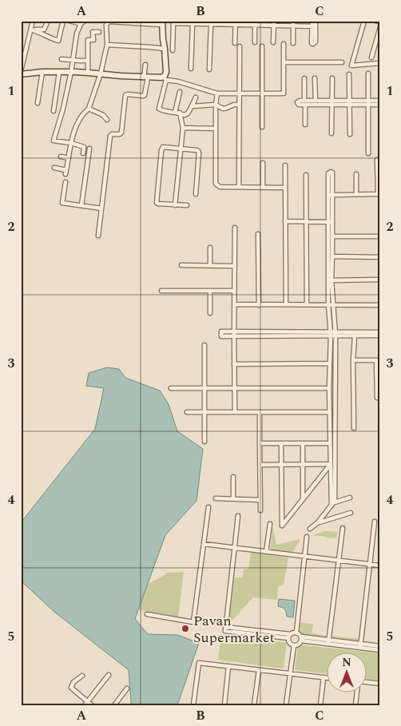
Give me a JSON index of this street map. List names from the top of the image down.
{
  "places": ["Pavan Supermarket"],
  "north": "top",
  "grid": {
    "columns": ["A", "B", "C"],
    "rows": [
      "1",
      "2",
      "3",
      "4",
      "5"
    ]
  }
}
